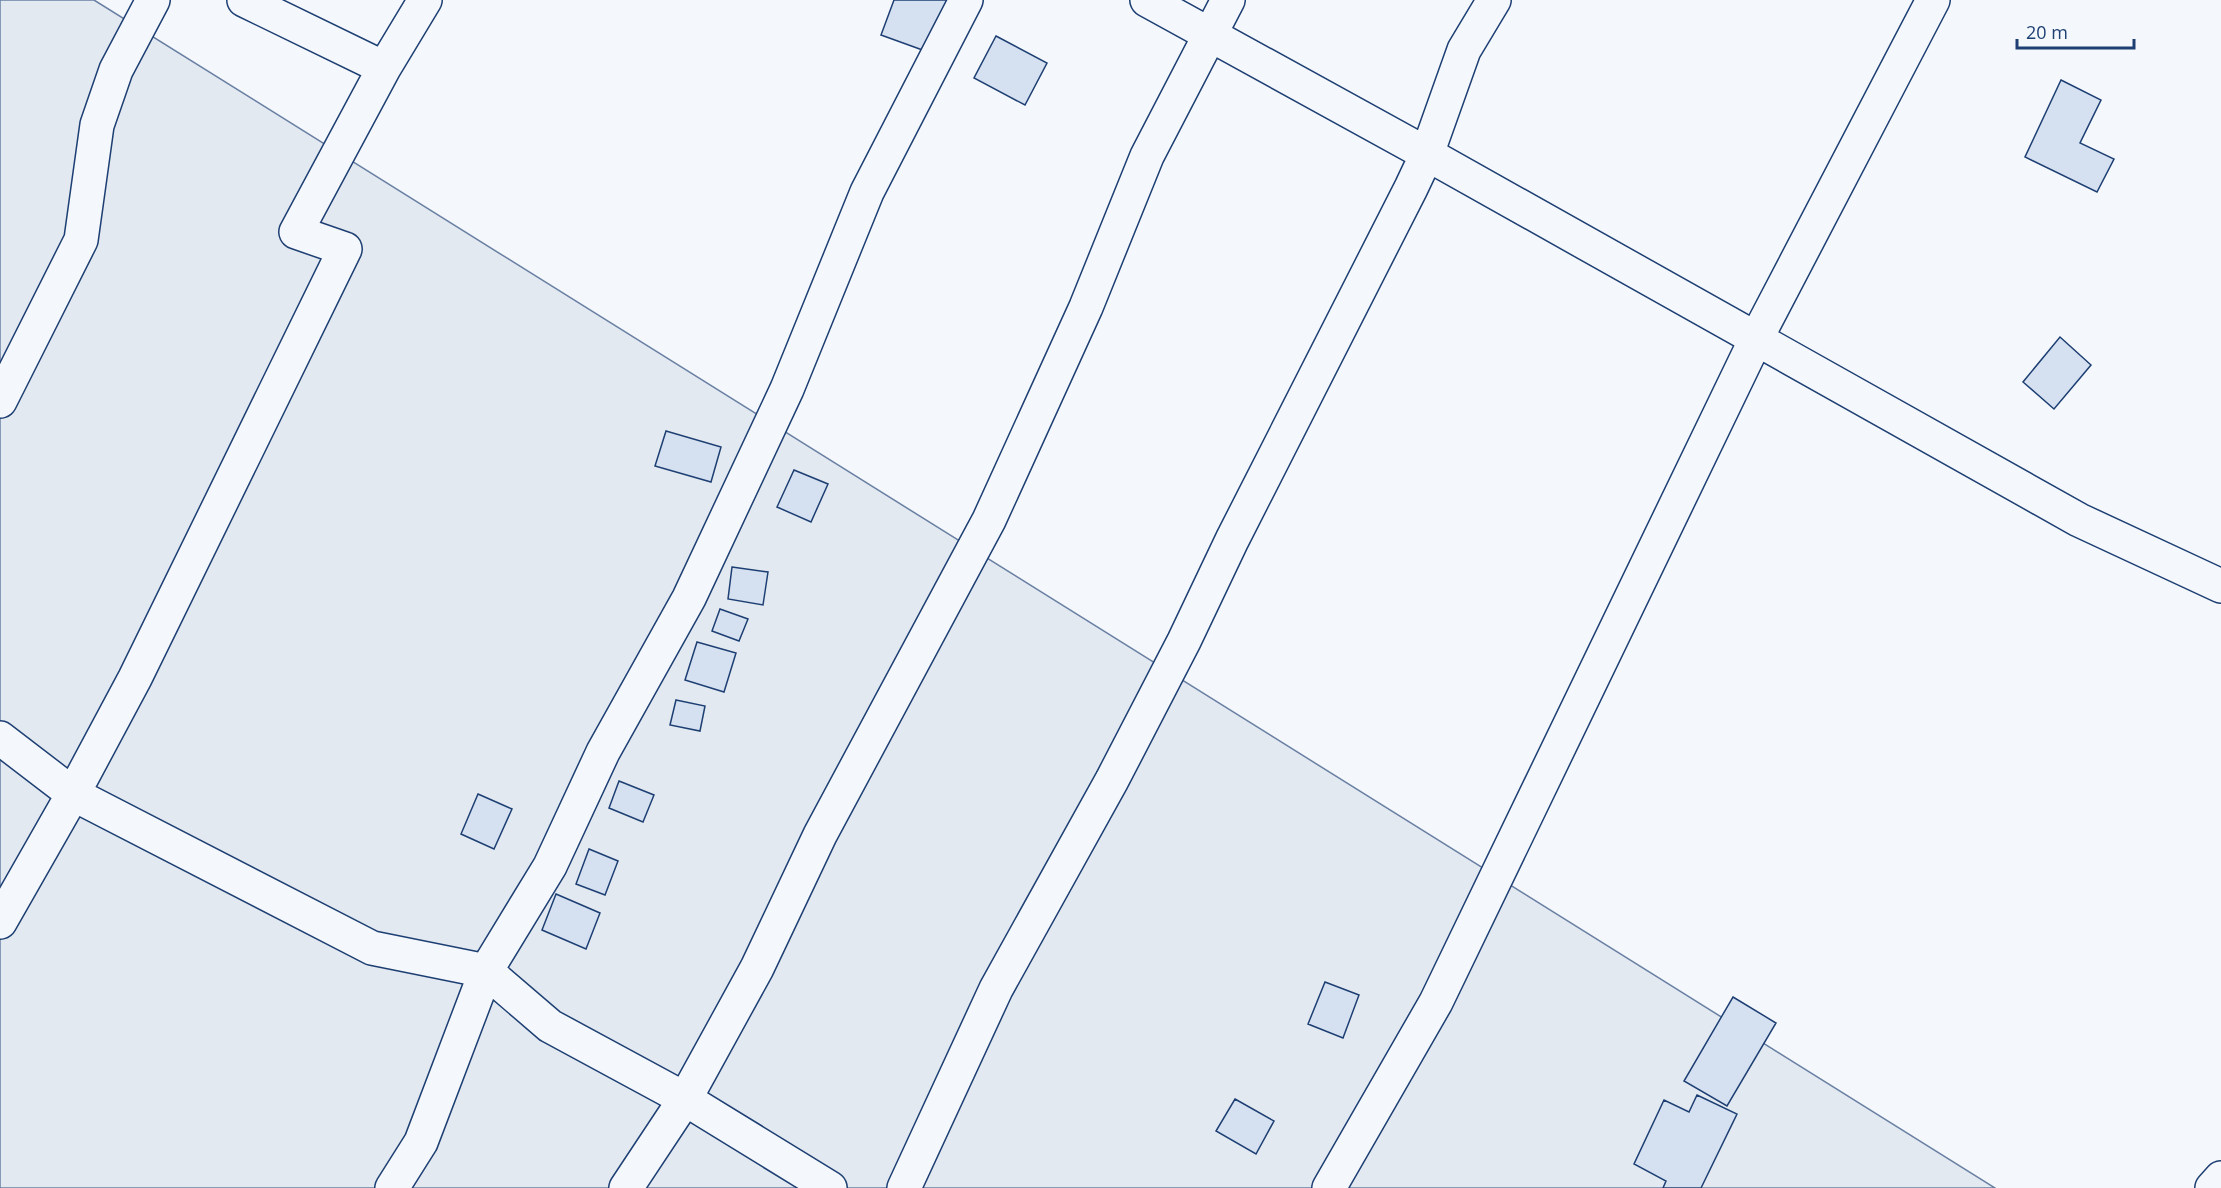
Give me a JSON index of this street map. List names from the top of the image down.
{
  "scale_bar": "20 m"
}
